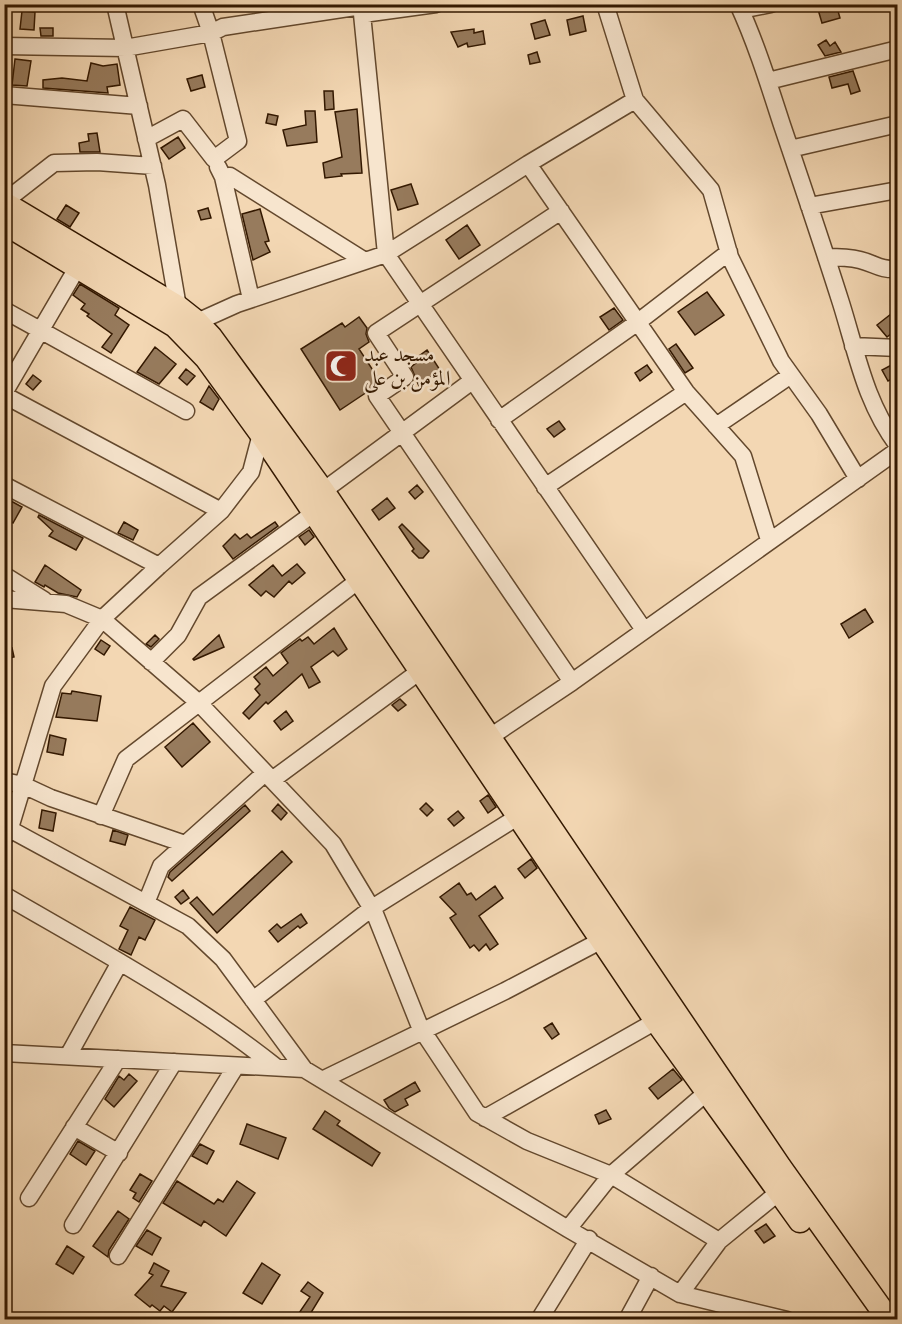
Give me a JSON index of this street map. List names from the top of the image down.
{
  "places": {
    "mosque": ["مسجد عبد المؤمن بن على"]
  }
}
